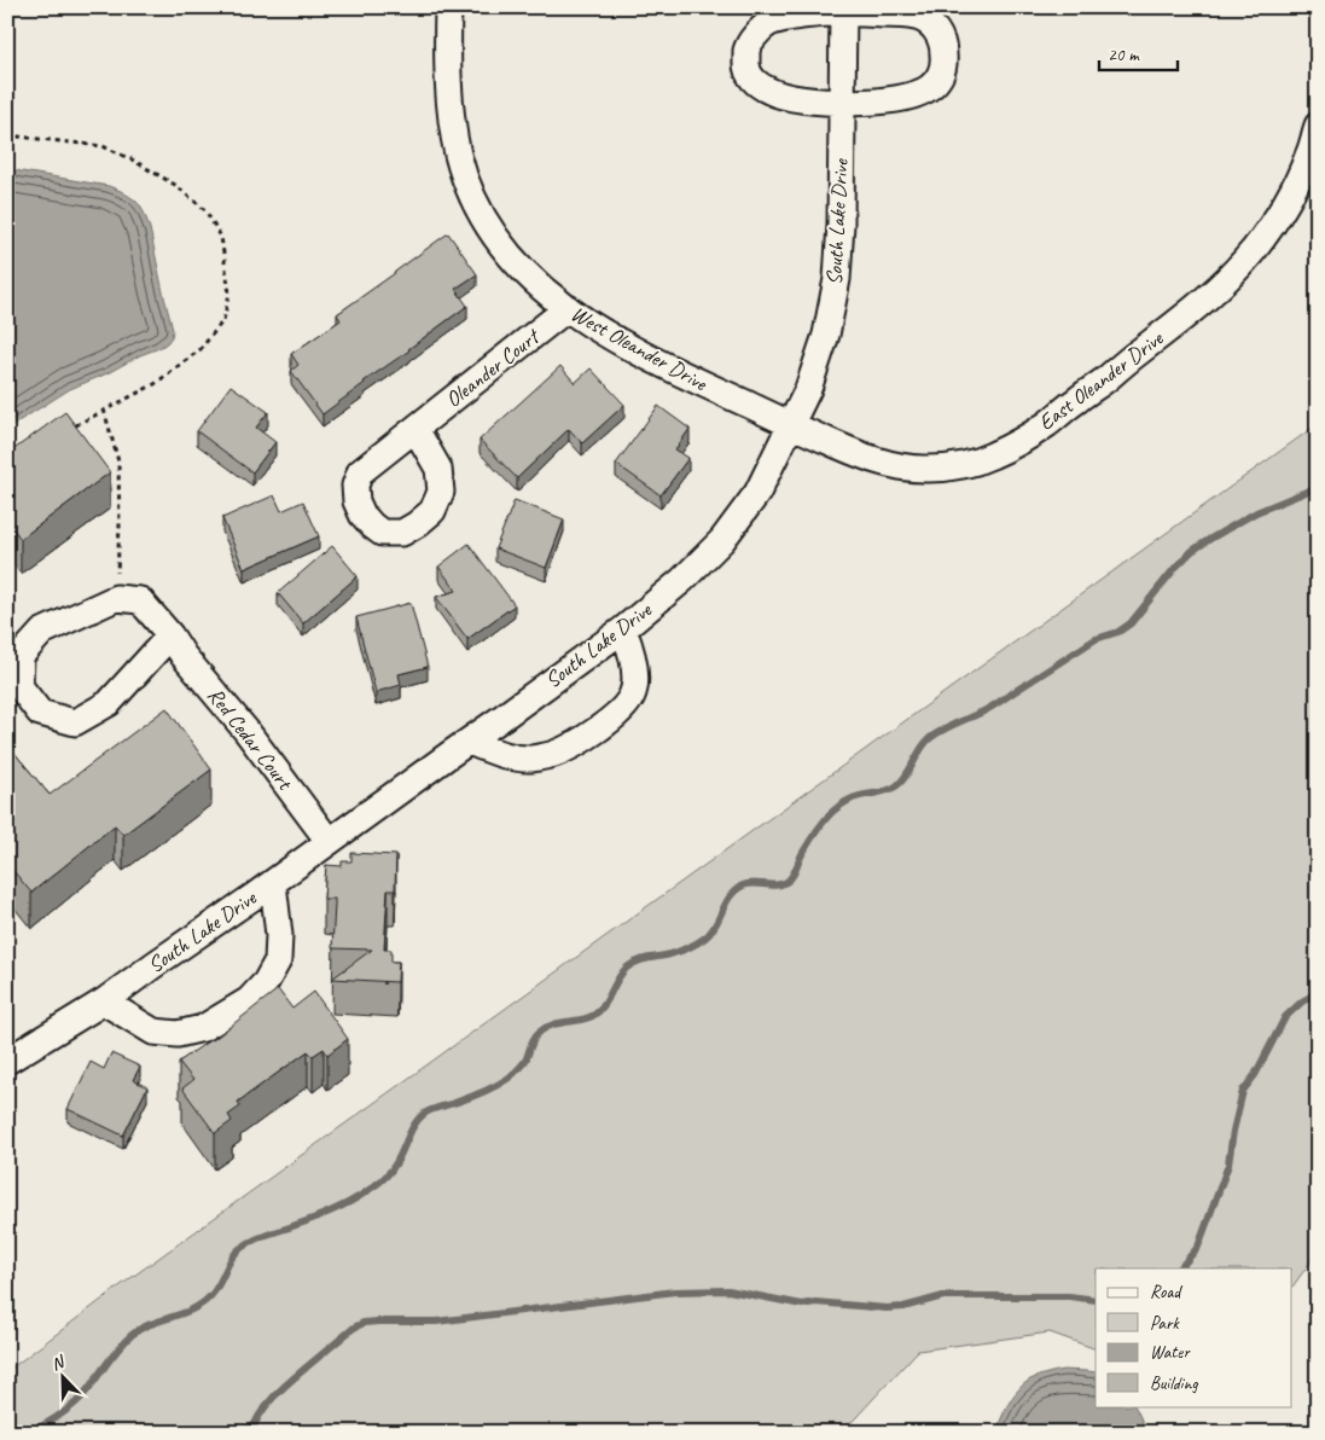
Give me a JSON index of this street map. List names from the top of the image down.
{
  "streets": {
    "street": [
      "South Lake Drive",
      "West Oleander Drive",
      "Oleander Court",
      "East Oleander Drive",
      "Red Cedar Court"
    ]
  },
  "crossings": [
    ["South Lake Drive", "West Oleander Drive"],
    ["South Lake Drive", "East Oleander Drive"],
    ["South Lake Drive", "Red Cedar Court"],
    ["West Oleander Drive", "Oleander Court"],
    ["West Oleander Drive", "East Oleander Drive"]
  ],
  "legend": [
    "Road",
    "Park",
    "Water",
    "Building"
  ],
  "scale_bar": "20 m",
  "north": "top left"
}
